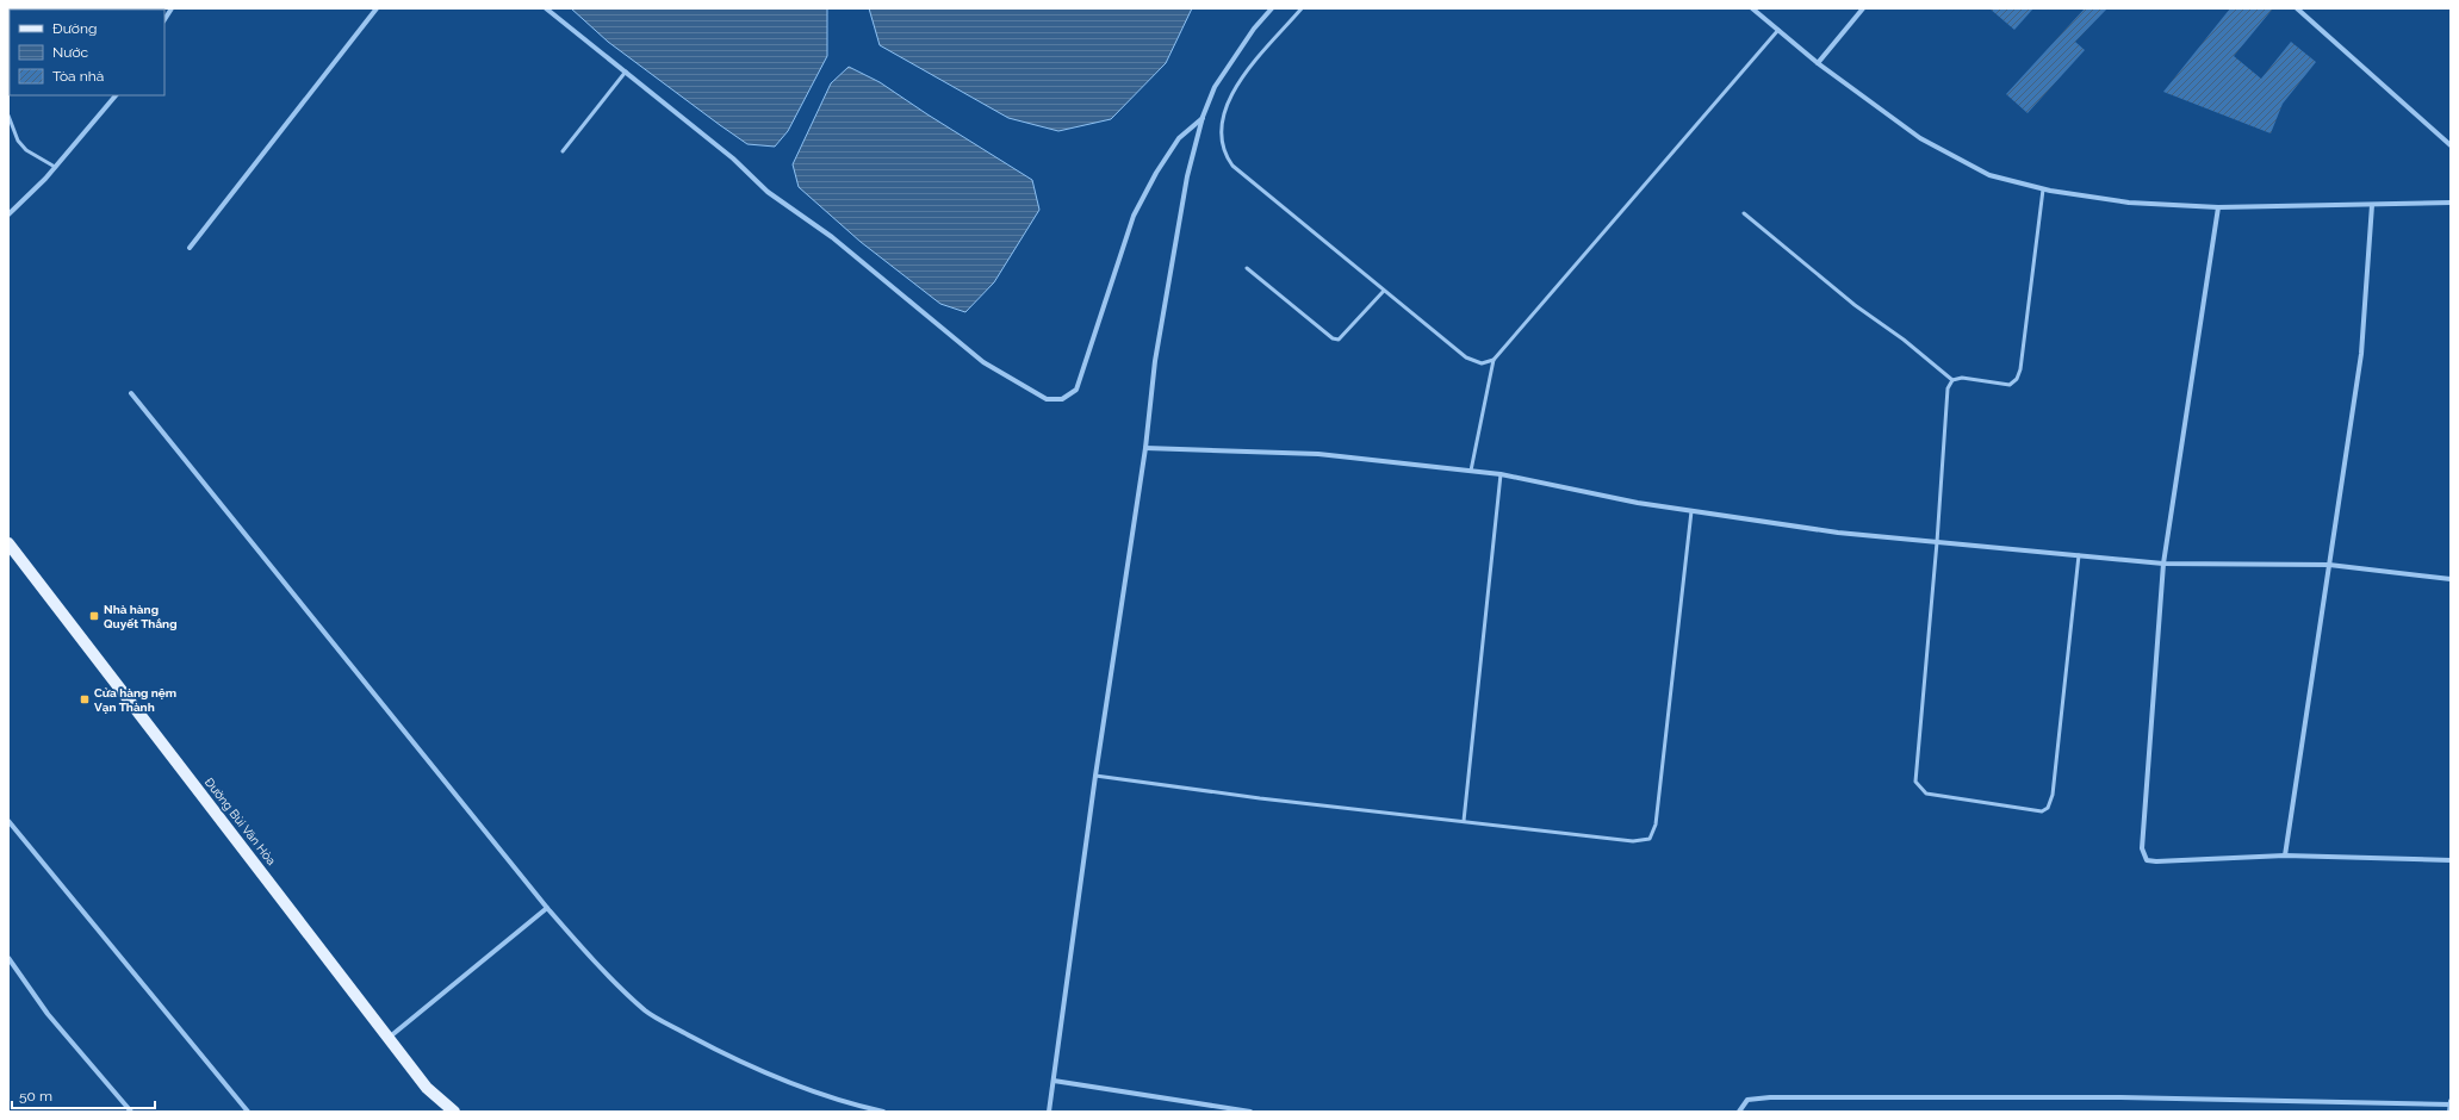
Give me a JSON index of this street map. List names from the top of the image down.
{
  "streets": {
    "main road": ["Đường Bùi Văn Hòa"]
  },
  "places": {
    "transit": ["Nhà hàng Quyết Thắng", "Cửa hàng nệm Vạn Thành"]
  },
  "legend": ["Đường", "Nước", "Tòa nhà"],
  "scale_bar": "50 m"
}
